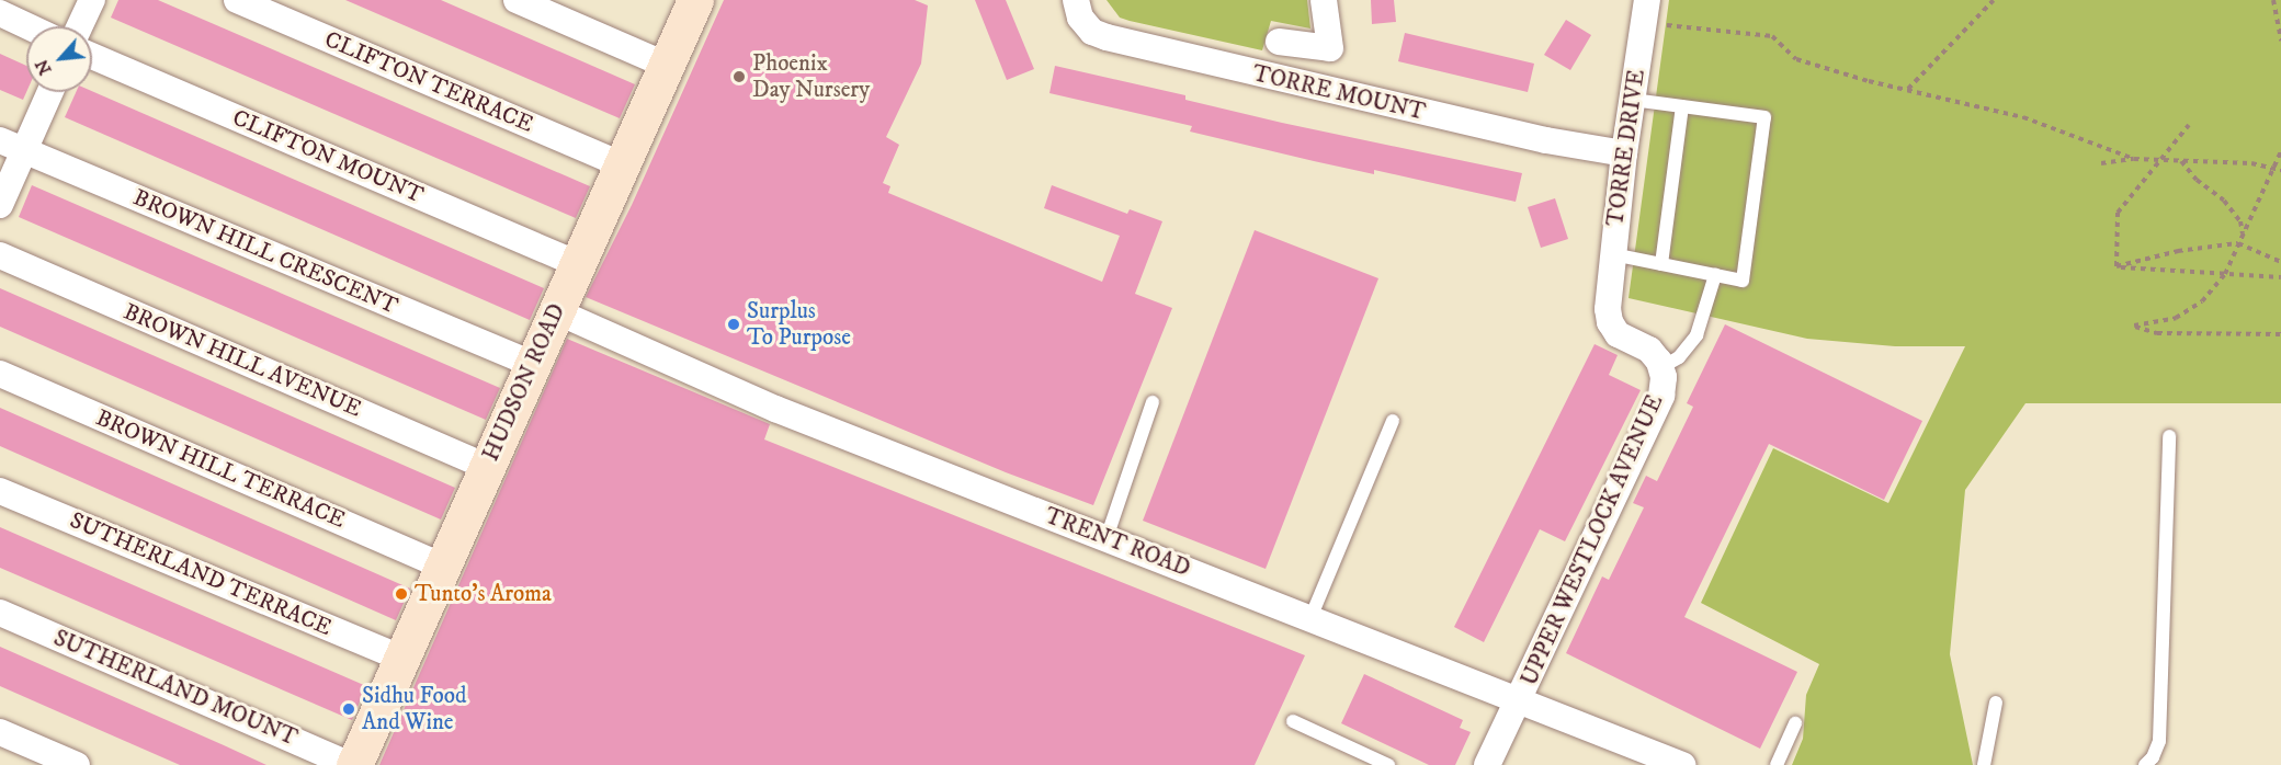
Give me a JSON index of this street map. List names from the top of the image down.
{
  "streets": {
    "street": [
      "CLIFTON TERRACE",
      "TORRE MOUNT",
      "TORRE DRIVE",
      "CLIFTON MOUNT",
      "BROWN HILL CRESCENT",
      "BROWN HILL AVENUE",
      "HUDSON ROAD",
      "BROWN HILL TERRACE",
      "UPPER WESTLOCK AVENUE",
      "TRENT ROAD",
      "SUTHERLAND TERRACE",
      "SUTHERLAND MOUNT"
    ]
  },
  "crossings": [
    ["CLIFTON TERRACE", "HUDSON ROAD"],
    ["TORRE MOUNT", "TORRE DRIVE"],
    ["TORRE DRIVE", "UPPER WESTLOCK AVENUE"],
    ["CLIFTON MOUNT", "HUDSON ROAD"],
    ["BROWN HILL CRESCENT", "HUDSON ROAD"],
    ["BROWN HILL AVENUE", "HUDSON ROAD"],
    ["HUDSON ROAD", "BROWN HILL TERRACE"],
    ["HUDSON ROAD", "TRENT ROAD"],
    ["HUDSON ROAD", "SUTHERLAND TERRACE"],
    ["HUDSON ROAD", "SUTHERLAND MOUNT"],
    ["UPPER WESTLOCK AVENUE", "TRENT ROAD"]
  ],
  "places": [
    "Phoenix Day Nursery",
    "Surplus To Purpose",
    "Tunto's Aroma",
    "Sidhu Food And Wine"
  ],
  "north": "bottom left"
}
